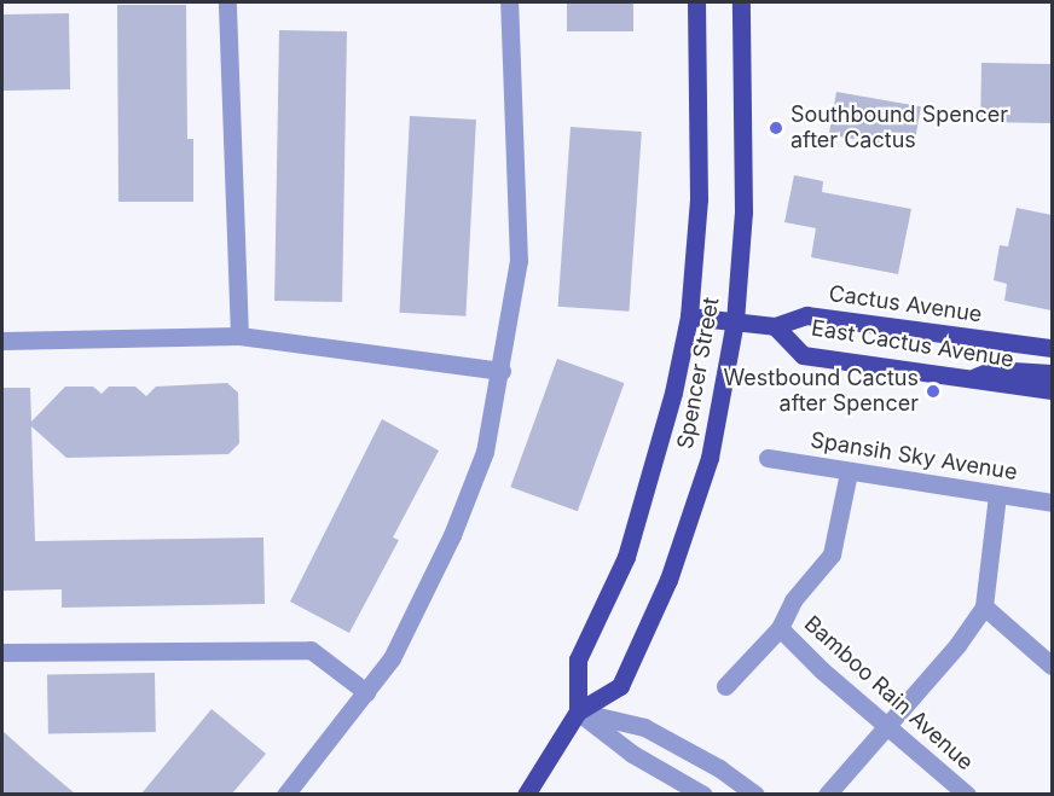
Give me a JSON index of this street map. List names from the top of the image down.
{
  "streets": {
    "main road": ["Cactus Avenue", "East Cactus Avenue", "Spencer Street"],
    "street": ["Spansih Sky Avenue", "Bamboo Rain Avenue"]
  },
  "crossings": [
    ["Cactus Avenue", "East Cactus Avenue"],
    ["Cactus Avenue", "Spencer Street"]
  ],
  "places": ["Southbound Spencer after Cactus", "Westbound Cactus after Spencer"]
}
